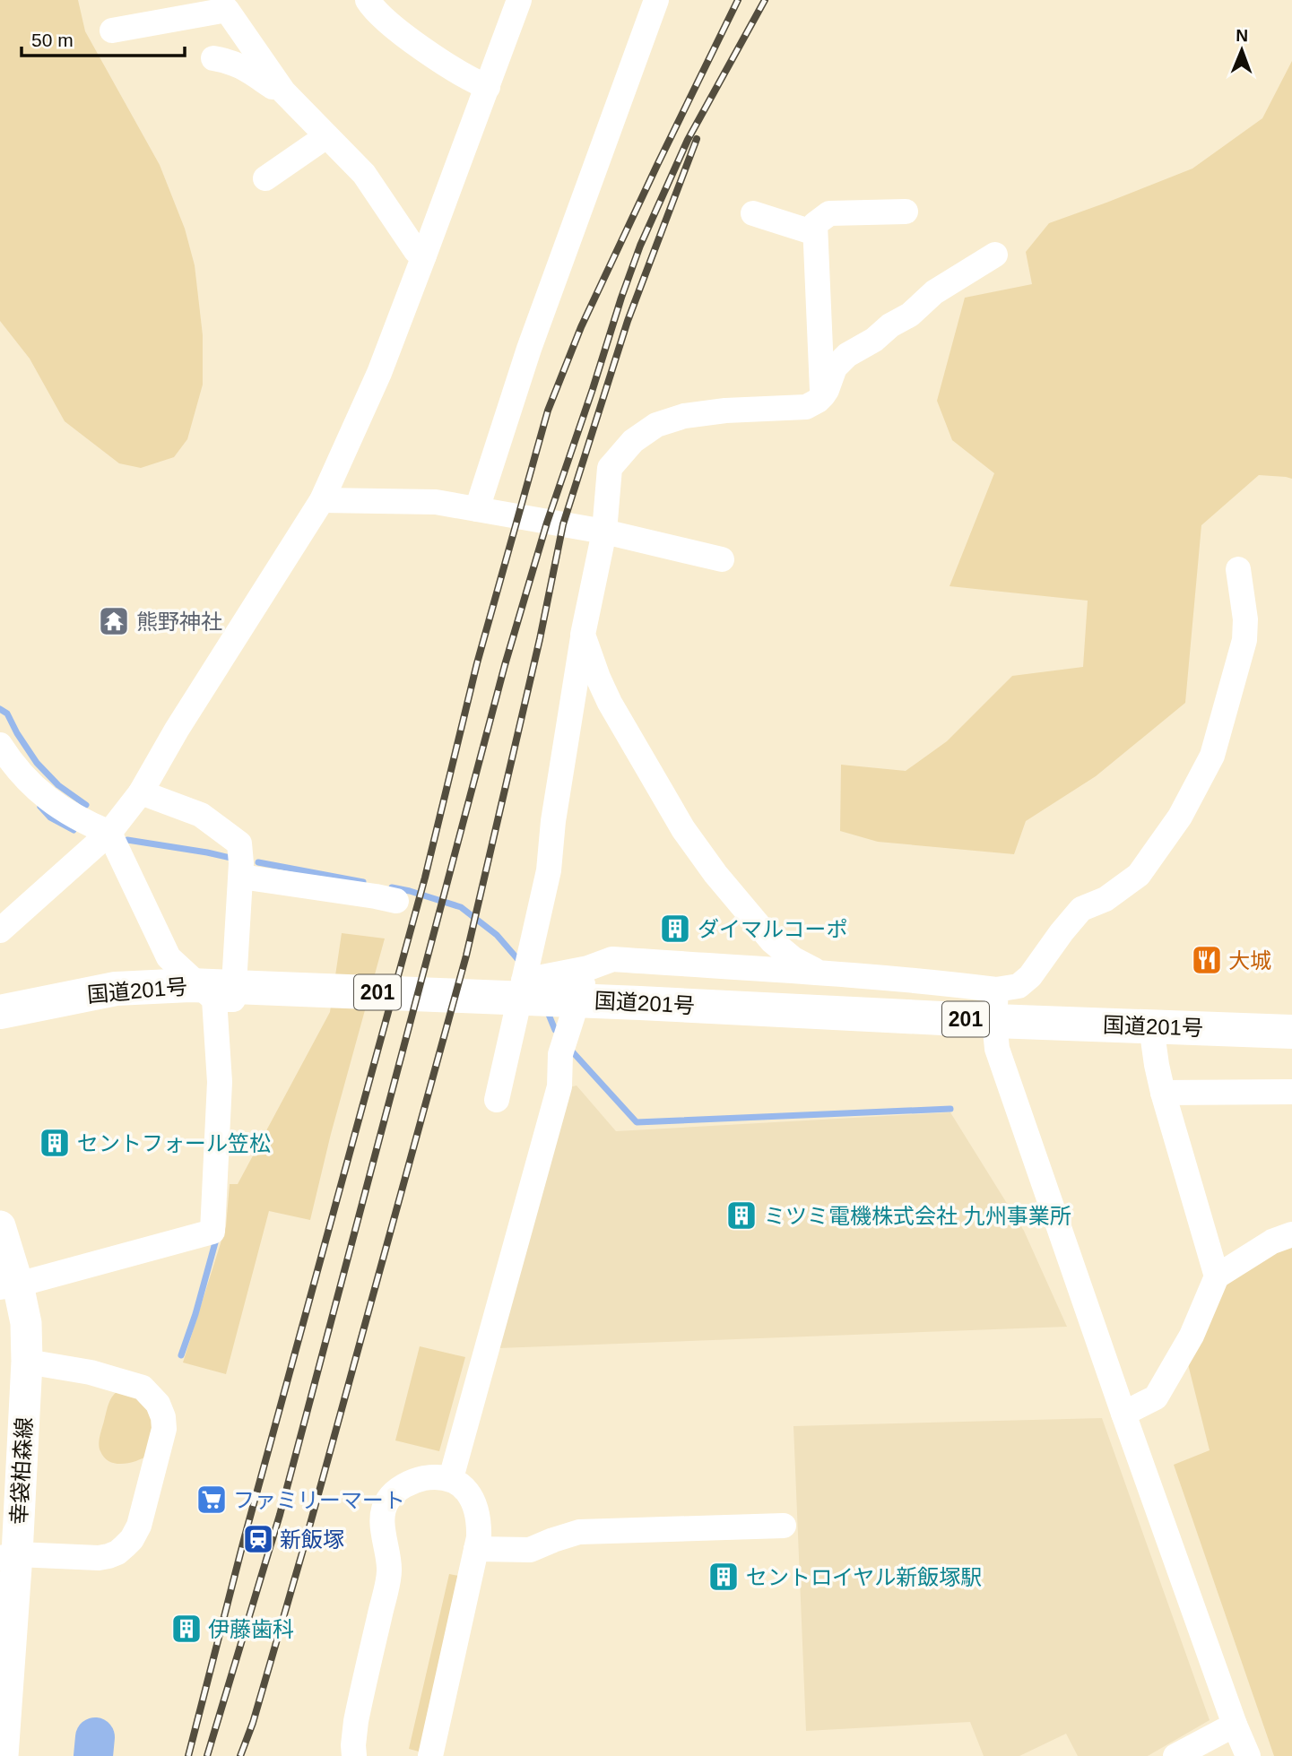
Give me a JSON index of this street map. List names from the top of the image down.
{
  "streets": {
    "highway": ["国道201号", "201"],
    "main road": ["幸袋柏森線"]
  },
  "places": {
    "temple": ["熊野神社"],
    "building": [
      "ダイマルコーポ",
      "セントフォール笠松",
      "ミツミ電機株式会社 九州事業所",
      "セントロイヤル新飯塚駅",
      "伊藤歯科"
    ],
    "restaurant": ["大城"],
    "supermarket": ["ファミリーマート"],
    "station": ["新飯塚"]
  },
  "scale_bar": "50 m",
  "north": "top"
}
